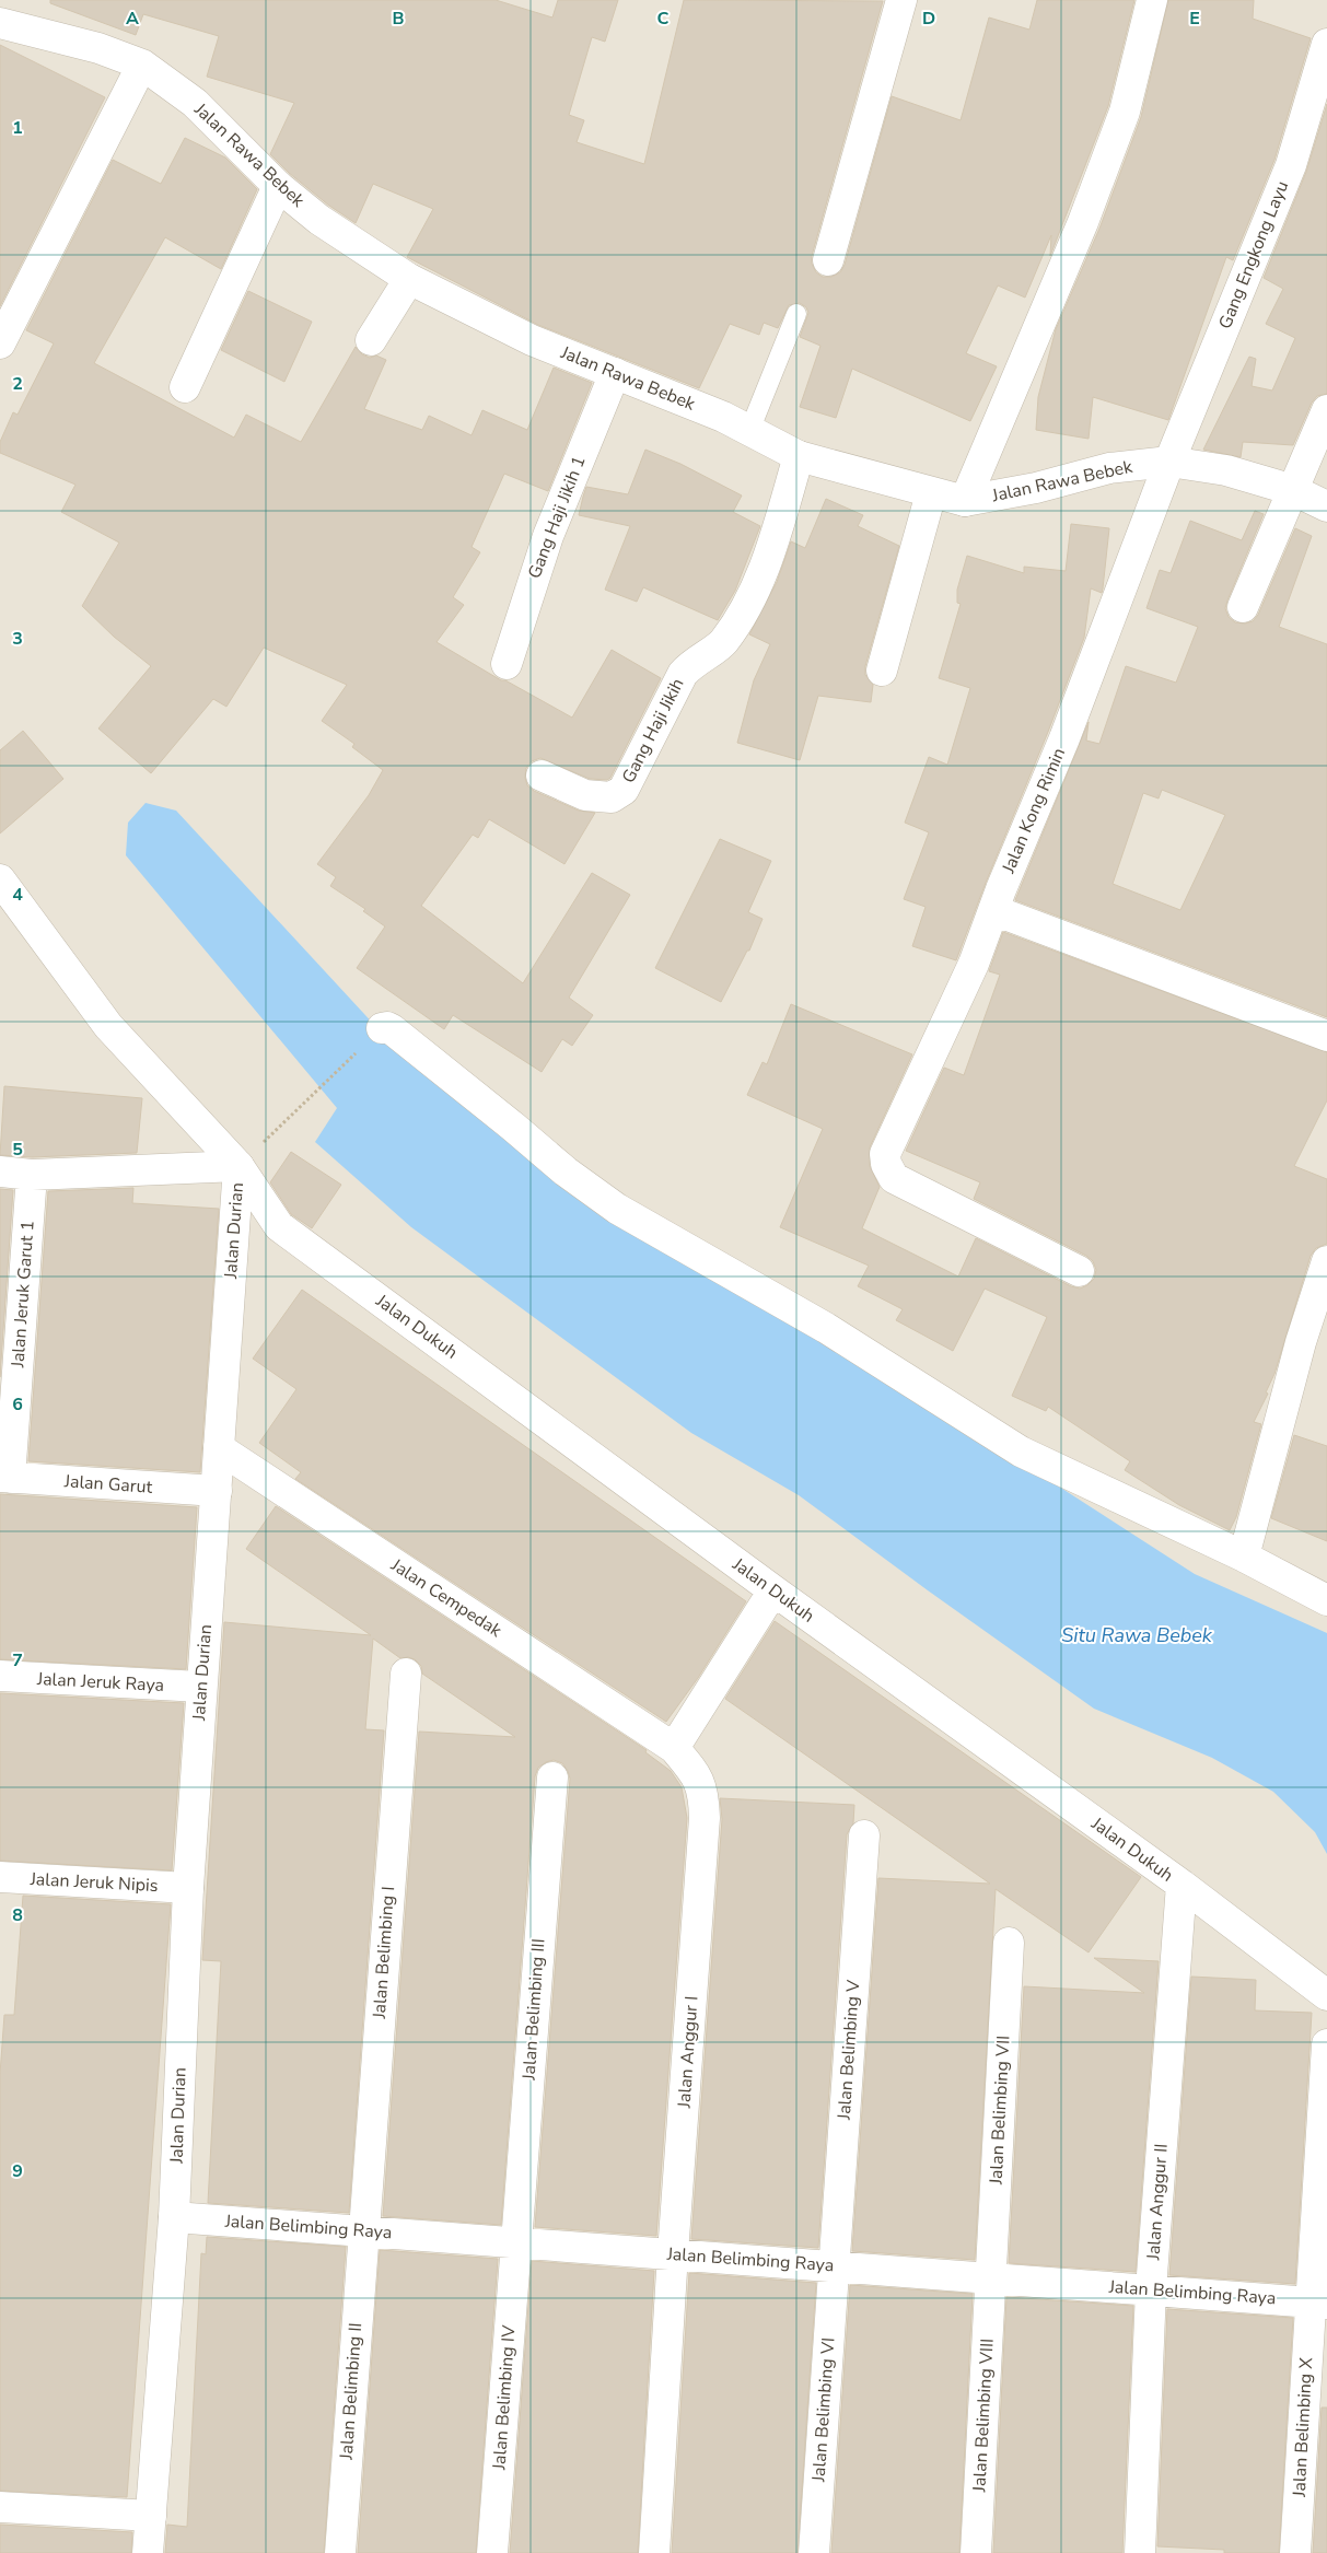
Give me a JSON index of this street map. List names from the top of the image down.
{
  "streets": {
    "street": [
      "Jalan Rawa Bebek",
      "Gang Engkong Layu",
      "Gang Haji Jikih 1",
      "Gang Haji Jikih",
      "Jalan Kong Rimin",
      "Jalan Durian",
      "Jalan Jeruk Garut 1",
      "Jalan Dukuh",
      "Jalan Garut",
      "Jalan Cempedak",
      "Jalan Jeruk Raya",
      "Jalan Jeruk Nipis",
      "Jalan Belimbing I",
      "Jalan Belimbing III",
      "Jalan Belimbing V",
      "Jalan Anggur I",
      "Jalan Belimbing VII",
      "Jalan Anggur II",
      "Jalan Belimbing Raya",
      "Jalan Belimbing II",
      "Jalan Belimbing IV",
      "Jalan Belimbing VI",
      "Jalan Belimbing VIII",
      "Jalan Belimbing X"
    ]
  },
  "crossings": [
    ["Jalan Rawa Bebek", "Gang Engkong Layu"],
    ["Jalan Rawa Bebek", "Gang Haji Jikih 1"],
    ["Jalan Rawa Bebek", "Gang Haji Jikih"],
    ["Jalan Rawa Bebek", "Jalan Kong Rimin"],
    ["Gang Engkong Layu", "Jalan Kong Rimin"],
    ["Jalan Durian", "Jalan Dukuh"],
    ["Jalan Durian", "Jalan Garut"],
    ["Jalan Durian", "Jalan Cempedak"],
    ["Jalan Durian", "Jalan Jeruk Raya"],
    ["Jalan Durian", "Jalan Jeruk Nipis"],
    ["Jalan Durian", "Jalan Belimbing Raya"],
    ["Jalan Jeruk Garut 1", "Jalan Garut"],
    ["Jalan Dukuh", "Jalan Anggur II"],
    ["Jalan Cempedak", "Jalan Anggur I"],
    ["Jalan Belimbing I", "Jalan Belimbing Raya"],
    ["Jalan Belimbing I", "Jalan Belimbing II"],
    ["Jalan Belimbing III", "Jalan Belimbing Raya"],
    ["Jalan Belimbing III", "Jalan Belimbing IV"],
    ["Jalan Belimbing V", "Jalan Belimbing Raya"],
    ["Jalan Belimbing V", "Jalan Belimbing VI"],
    ["Jalan Anggur I", "Jalan Belimbing Raya"],
    ["Jalan Belimbing VII", "Jalan Belimbing Raya"],
    ["Jalan Belimbing VII", "Jalan Belimbing VIII"],
    ["Jalan Anggur II", "Jalan Belimbing Raya"],
    ["Jalan Belimbing Raya", "Jalan Belimbing II"],
    ["Jalan Belimbing Raya", "Jalan Belimbing IV"],
    ["Jalan Belimbing Raya", "Jalan Belimbing VI"],
    ["Jalan Belimbing Raya", "Jalan Belimbing VIII"],
    ["Jalan Belimbing Raya", "Jalan Belimbing X"]
  ],
  "water": ["Situ Rawa Bebek"],
  "grid": {
    "columns": [
      "A",
      "B",
      "C",
      "D",
      "E"
    ],
    "rows": [
      "1",
      "2",
      "3",
      "4",
      "5",
      "6",
      "7",
      "8",
      "9"
    ]
  }
}
